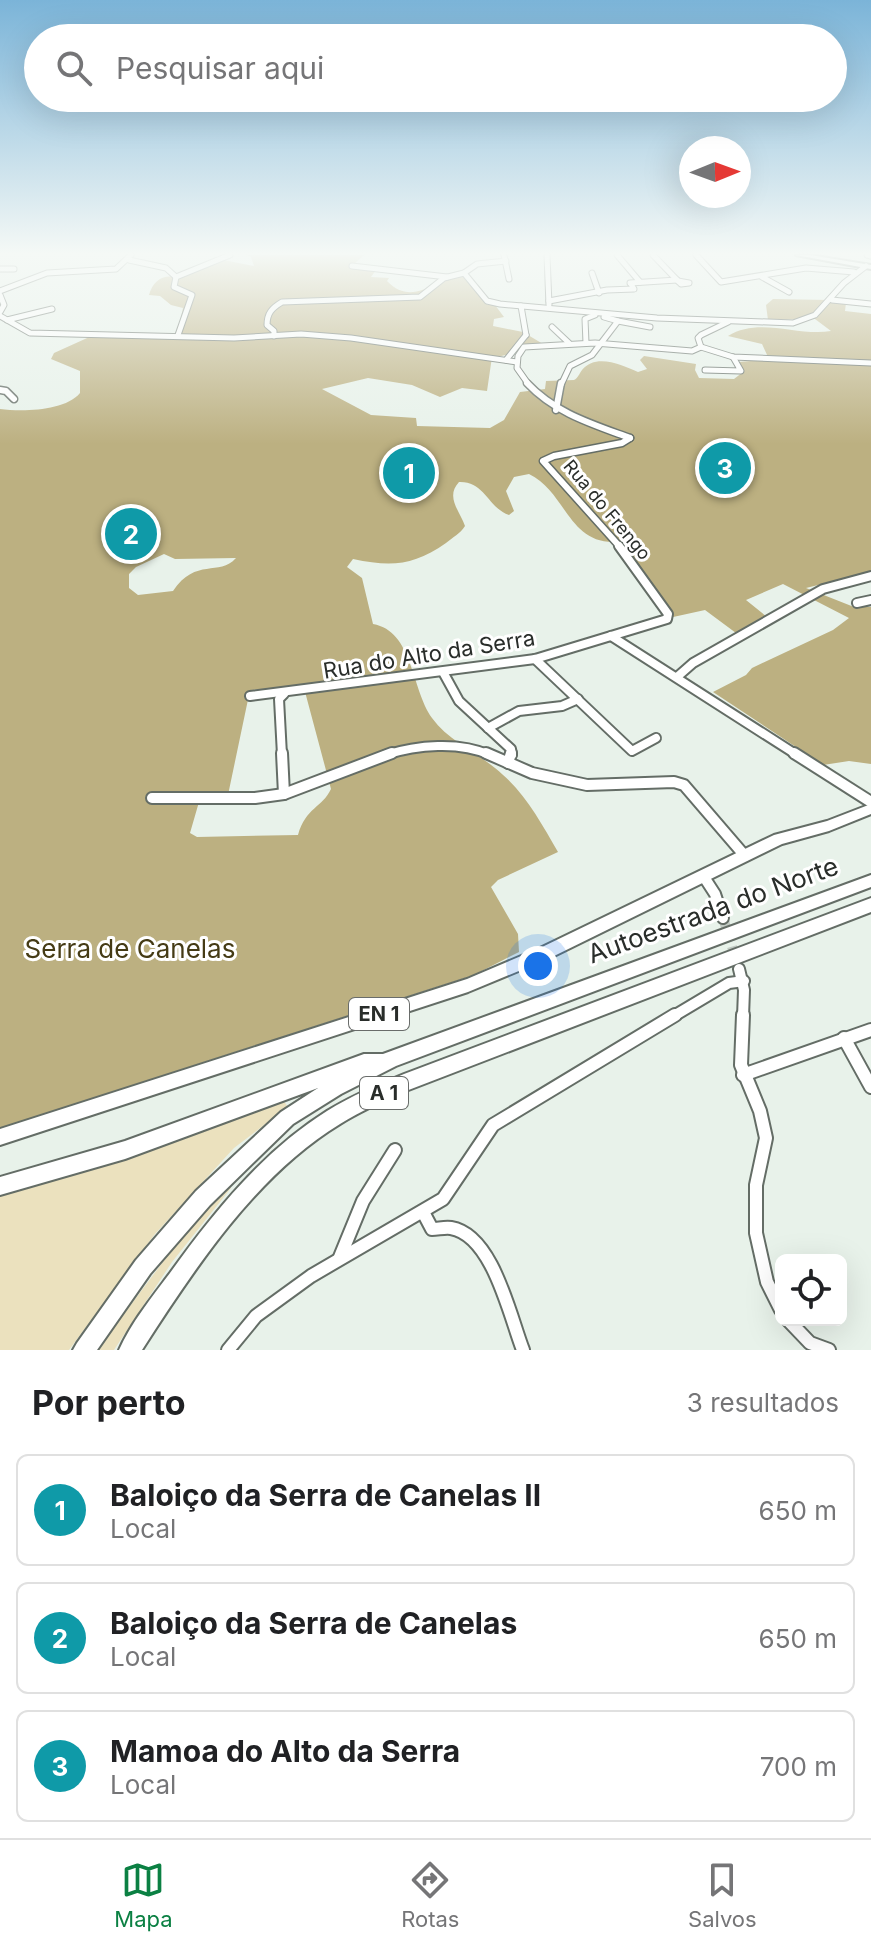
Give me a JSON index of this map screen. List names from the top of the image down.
{
  "streets": {
    "highway": ["Autoestrada do Norte", "A 1"],
    "main road": ["EN 1"],
    "street": ["Rua do Frengo", "Rua do Alto da Serra"]
  },
  "crossings": [
    ["Rua do Frengo", "Rua do Alto da Serra"]
  ],
  "parks": ["Serra de Canelas"],
  "north": "right",
  "page": {
    "search": "Pesquisar aqui",
    "pins": ["3", "1", "2"],
    "heading": ["Por perto", "3 resultados"],
    "list": [
      {
        "mark": "1",
        "name": "Baloiço da Serra de Canelas II",
        "note": "Local",
        "value": "650 m"
      },
      {
        "mark": "2",
        "name": "Baloiço da Serra de Canelas",
        "note": "Local",
        "value": "650 m"
      },
      {
        "mark": "3",
        "name": "Mamoa do Alto da Serra",
        "note": "Local",
        "value": "700 m"
      }
    ],
    "nav": ["Mapa", "Rotas", "Salvos"]
  }
}
